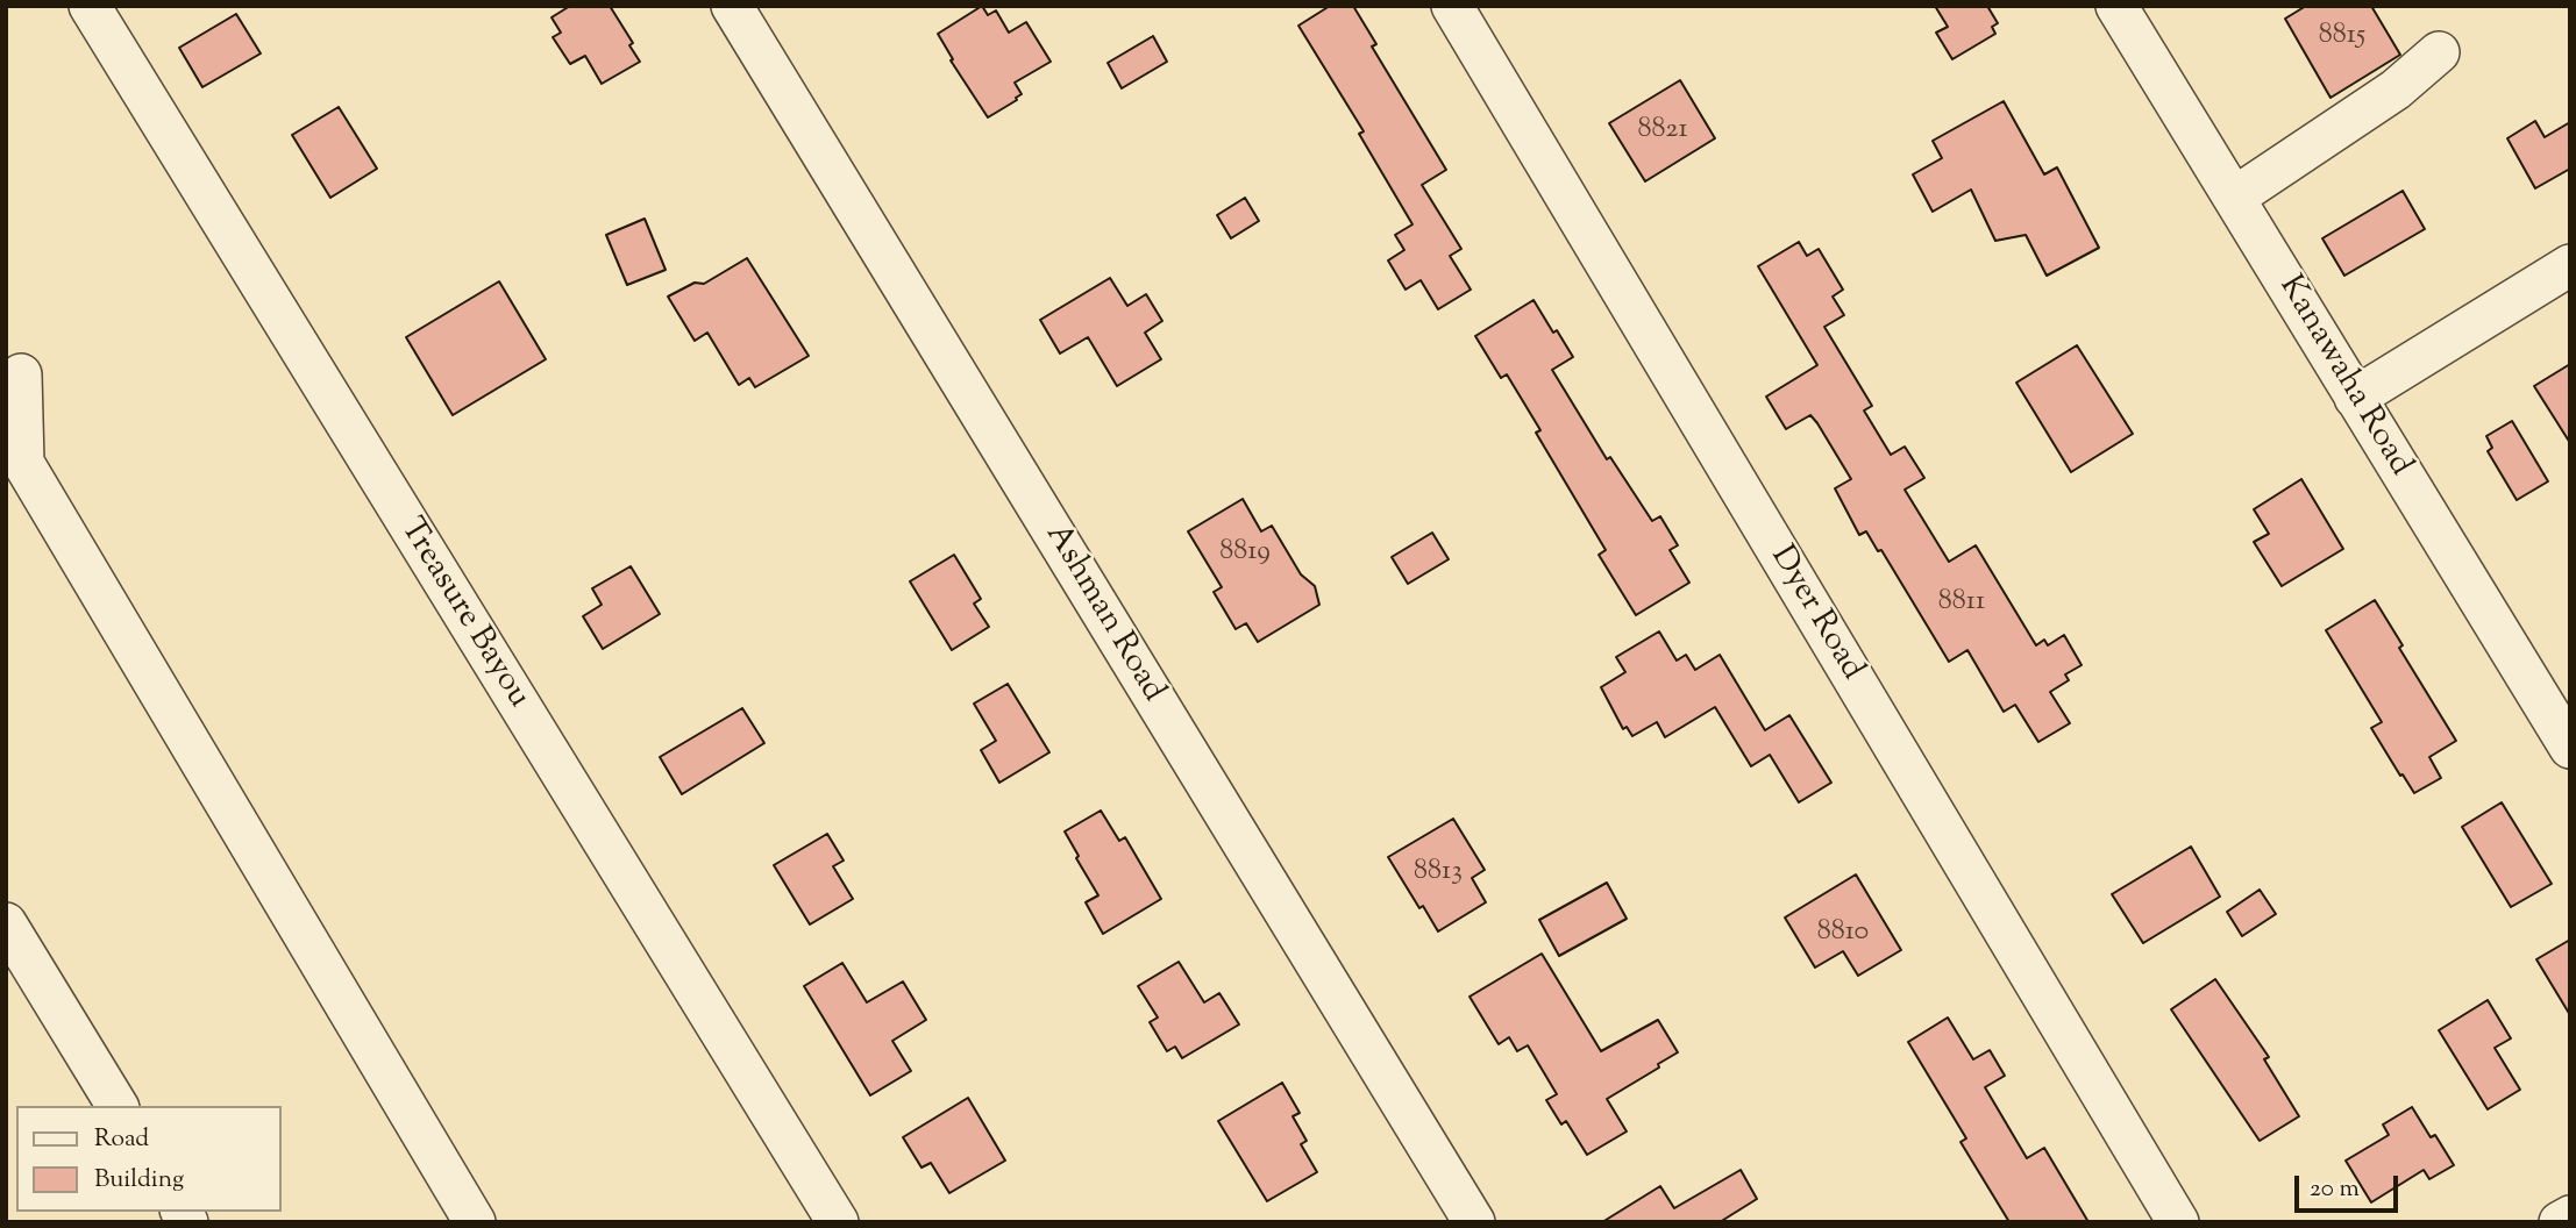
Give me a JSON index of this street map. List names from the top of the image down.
{
  "streets": {
    "street": [
      "Kanawaha Road",
      "Treasure Bayou",
      "Ashman Road",
      "Dyer Road"
    ]
  },
  "house_numbers": [
    "8815",
    "8821",
    "8819",
    "8811",
    "8813",
    "8810"
  ],
  "legend": ["Road", "Building"],
  "scale_bar": "20 m"
}
